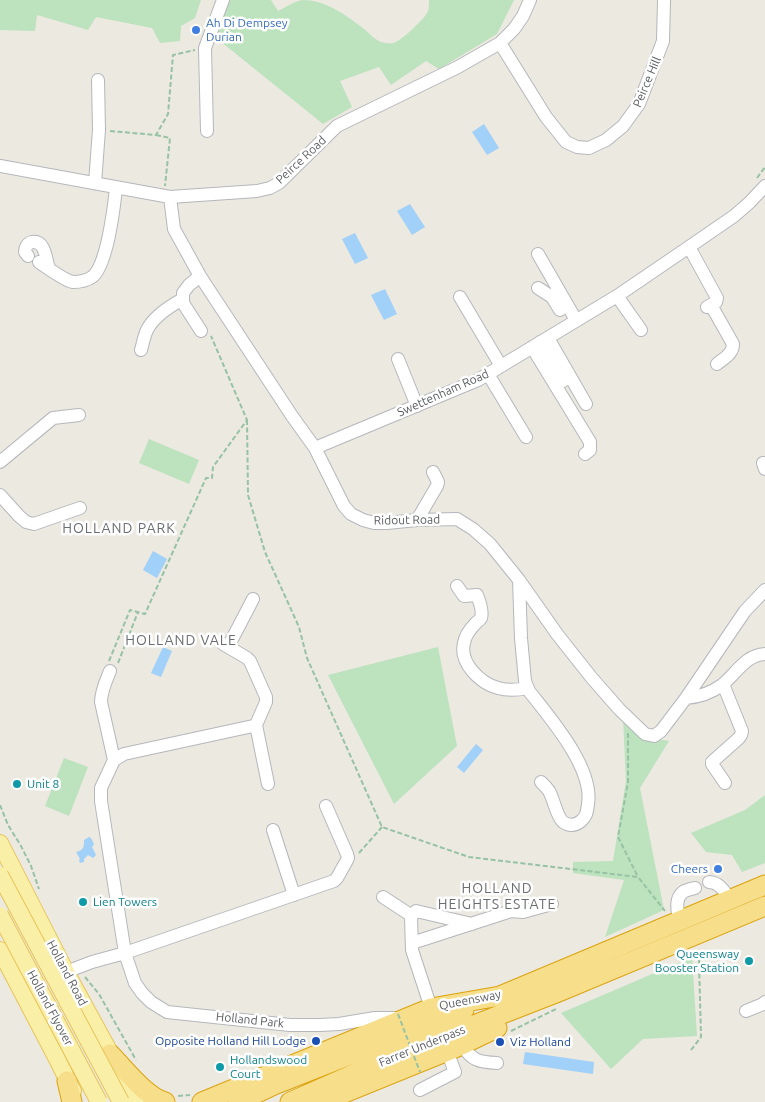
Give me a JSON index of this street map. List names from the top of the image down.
{
  "streets": {
    "highway": ["Queensway", "Farrer Underpass"],
    "main road": ["Holland Road", "Holland Flyover"],
    "street": [
      "Peirce Hill",
      "Peirce Road",
      "Swettenham Road",
      "Ridout Road",
      "Holland Park"
    ]
  },
  "crossings": [
    ["Peirce Hill", "Peirce Road"],
    ["Peirce Road", "Ridout Road"],
    ["Swettenham Road", "Ridout Road"],
    ["Queensway", "Holland Park"],
    ["Queensway", "Farrer Underpass"]
  ],
  "districts": ["HOLLAND PARK", "HOLLAND VALE", "HOLLAND HEIGHTS ESTATE"],
  "places": [
    "Ah Di Dempsey Durian",
    "Unit 8",
    "Cheers",
    "Lien Towers",
    "Queensway Booster Station",
    "Opposite Holland Hill Lodge",
    "Viz Holland",
    "Hollandswood Court"
  ]
}
